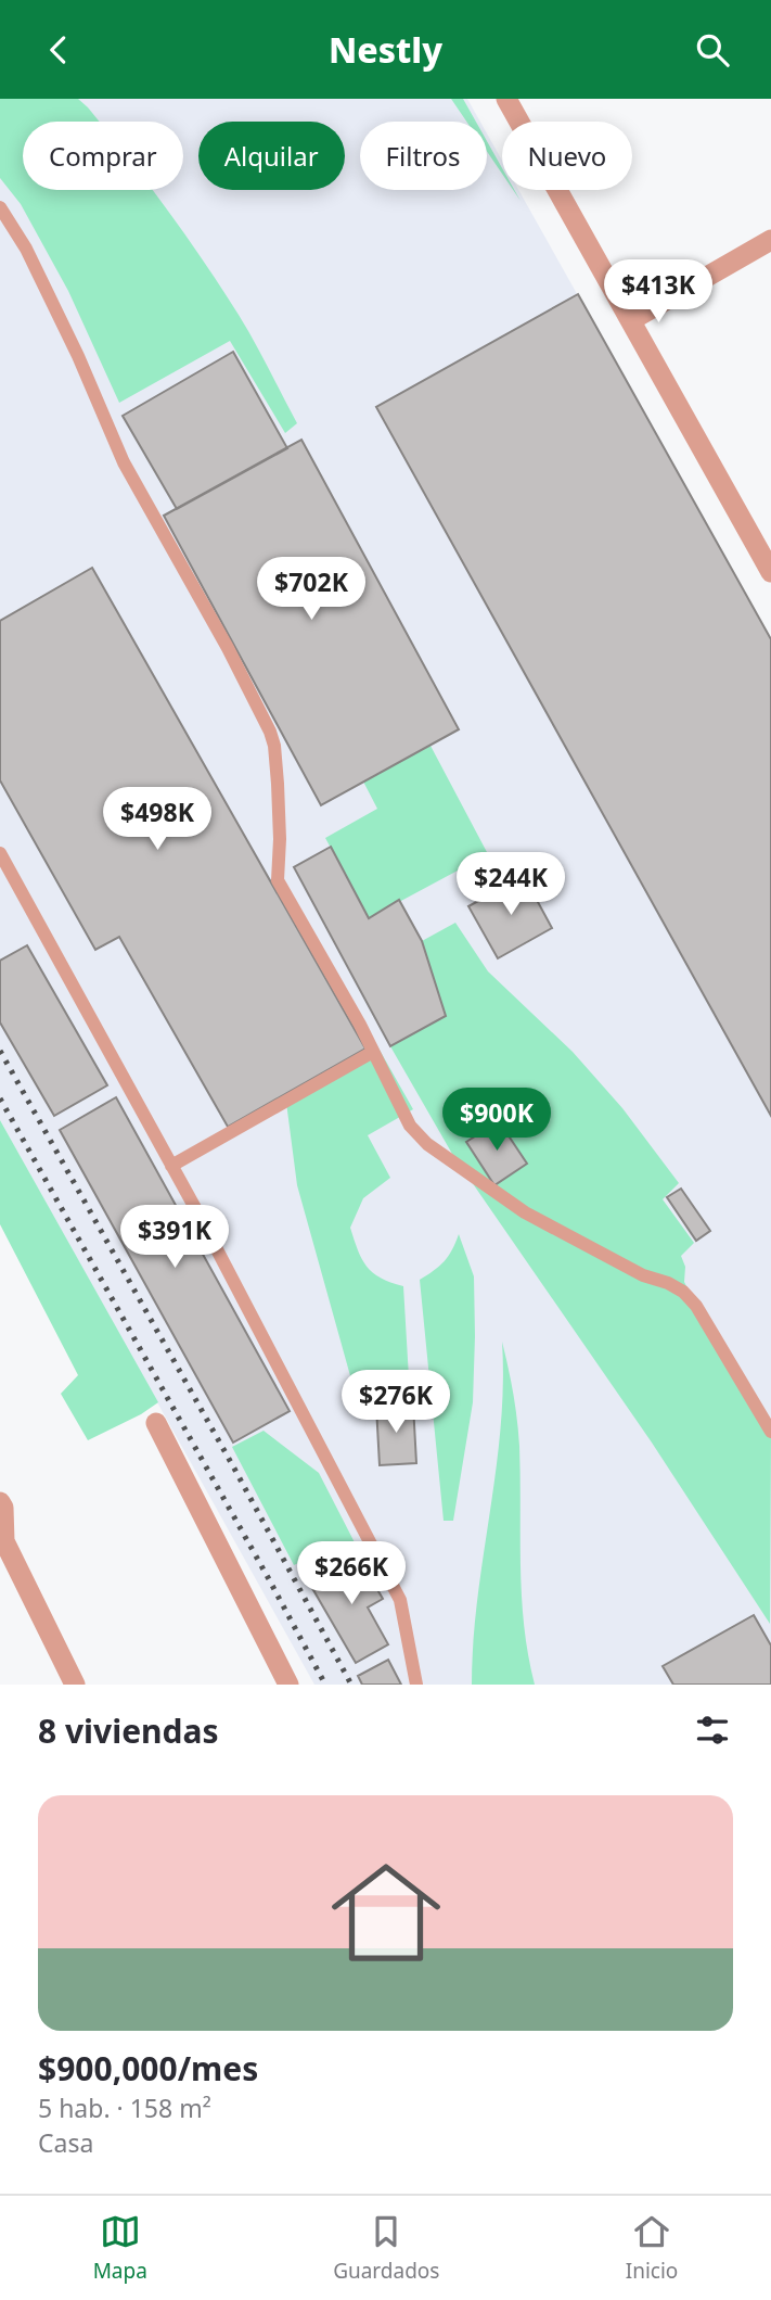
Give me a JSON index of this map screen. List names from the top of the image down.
{
  "page": {
    "header": "Nestly",
    "chip": [
      "Comprar",
      "Alquilar",
      "Filtros",
      "Nuevo"
    ],
    "price": [
      "$413K",
      "$702K",
      "$498K",
      "$244K",
      "$900K",
      "$391K",
      "$276K",
      "$266K"
    ],
    "heading": "8 viviendas",
    "list": [
      {
        "name": "$900,000/mes",
        "note": "5 hab. · 158 m² · Casa"
      }
    ],
    "tabs": ["Mapa", "Guardados", "Inicio"]
  }
}
